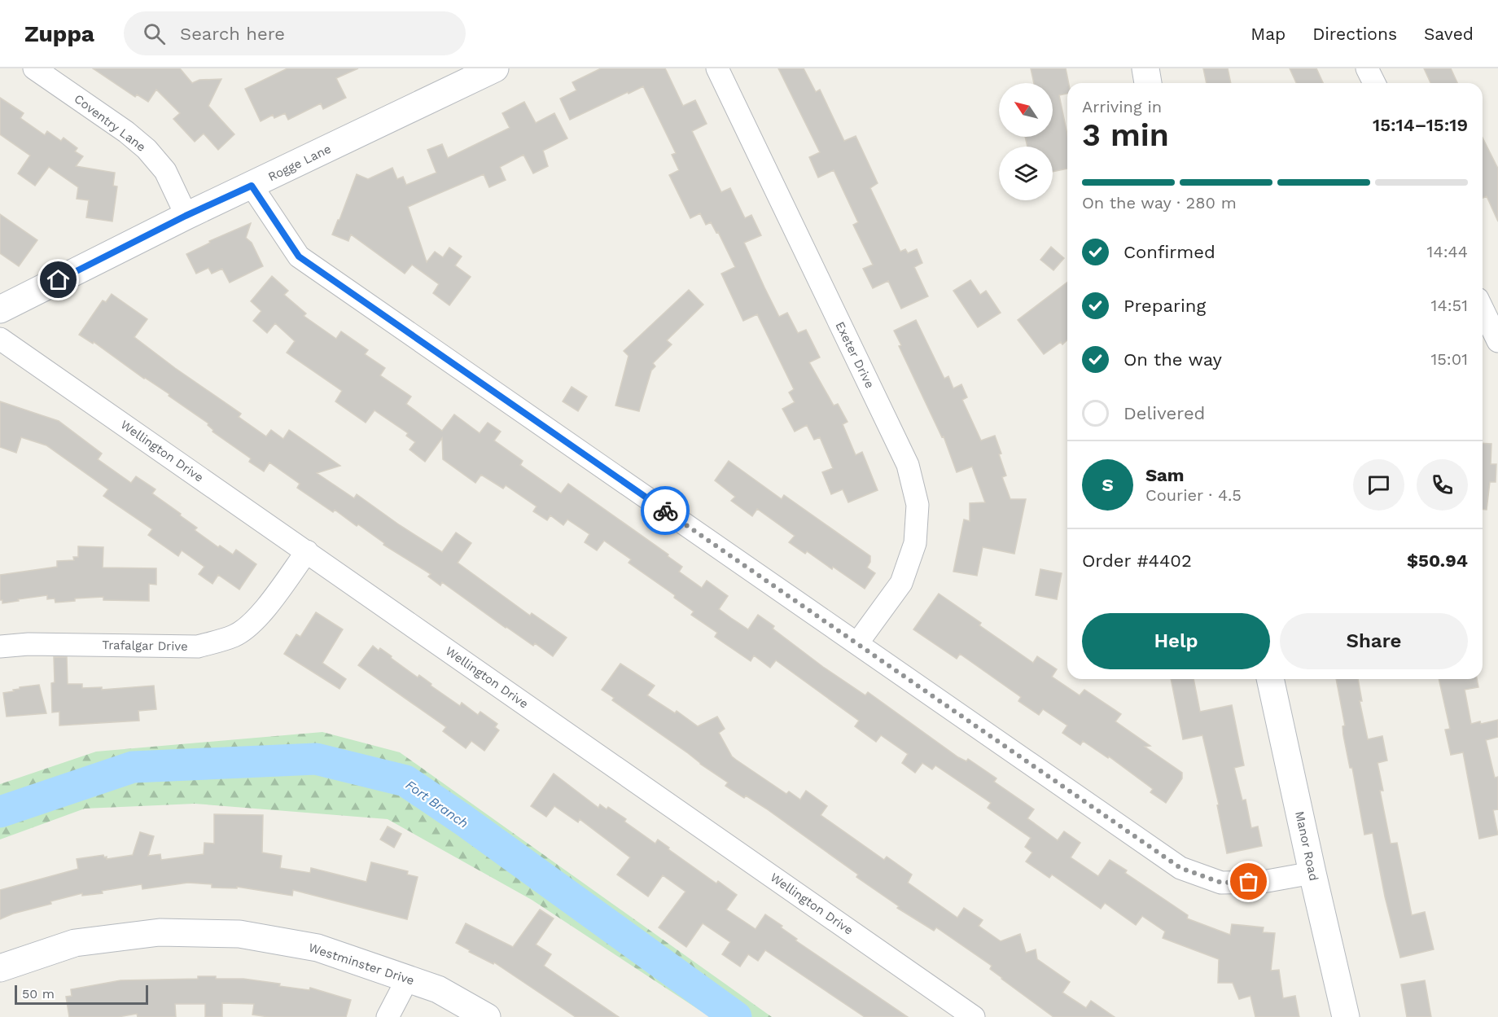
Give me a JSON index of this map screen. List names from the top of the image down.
{
  "streets": {
    "street": [
      "Coventry Lane",
      "Rogge Lane",
      "Exeter Drive",
      "Wellington Drive",
      "Trafalgar Drive",
      "Manor Road",
      "Westminster Drive"
    ]
  },
  "crossings": [
    ["Coventry Lane", "Rogge Lane"],
    ["Wellington Drive", "Trafalgar Drive"]
  ],
  "water": ["Fort Branch"],
  "scale_bar": "50 m",
  "north": "top left",
  "page": {
    "header": "Zuppa",
    "search": "Search here",
    "nav": ["Map", "Directions", "Saved"],
    "heading": ["3 min", "Arriving in", "15:14–15:19"],
    "panel": [
      "Sam",
      "Courier · 4.5",
      "Order #4402",
      "$50.94"
    ],
    "bar": "On the way · 280 m",
    "list": [
      ["Confirmed", "14:44"],
      ["Preparing", "14:51"],
      ["On the way", "15:01"],
      "Delivered"
    ],
    "round": "S",
    "buttons": ["Help", "Share"],
    "scale": "50 m"
  }
}
